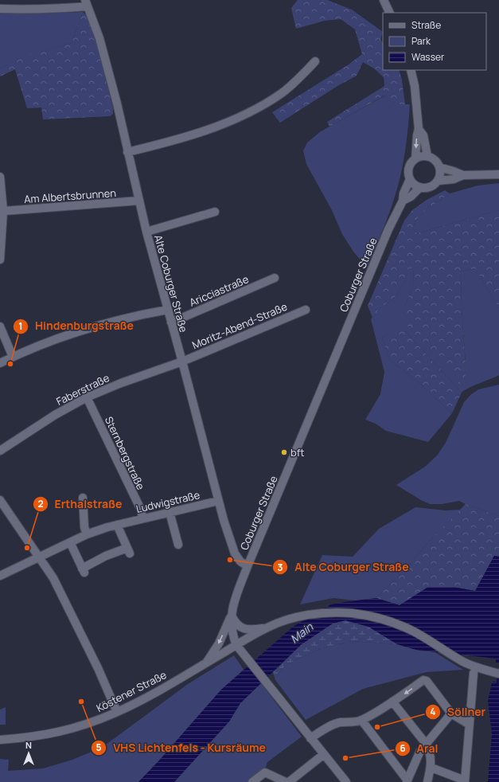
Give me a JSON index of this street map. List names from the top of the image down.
{
  "streets": {
    "street": [
      "Am Albertsbrunnen",
      "Coburger Straße",
      "Alte Coburger Straße",
      "Aricciastraße",
      "Moritz-Abend-Straße",
      "Faberstraße",
      "Sternbergstraße",
      "Ludwigstraße",
      "Köstener Straße"
    ]
  },
  "crossings": [
    ["Am Albertsbrunnen", "Alte Coburger Straße"],
    ["Coburger Straße", "Alte Coburger Straße"],
    ["Coburger Straße", "Köstener Straße"],
    ["Alte Coburger Straße", "Aricciastraße"],
    ["Alte Coburger Straße", "Moritz-Abend-Straße"],
    ["Alte Coburger Straße", "Faberstraße"],
    ["Alte Coburger Straße", "Ludwigstraße"],
    ["Moritz-Abend-Straße", "Faberstraße"],
    ["Faberstraße", "Sternbergstraße"],
    ["Sternbergstraße", "Ludwigstraße"]
  ],
  "water": ["Main"],
  "places": [
    "Hindenburgstraße",
    "bft",
    "Erthalstraße",
    "Alte Coburger Straße",
    "VHS Lichtenfels - Kursräume",
    "Söllner",
    "Aral"
  ],
  "legend": ["Straße", "Park", "Wasser"],
  "north": "top"
}
